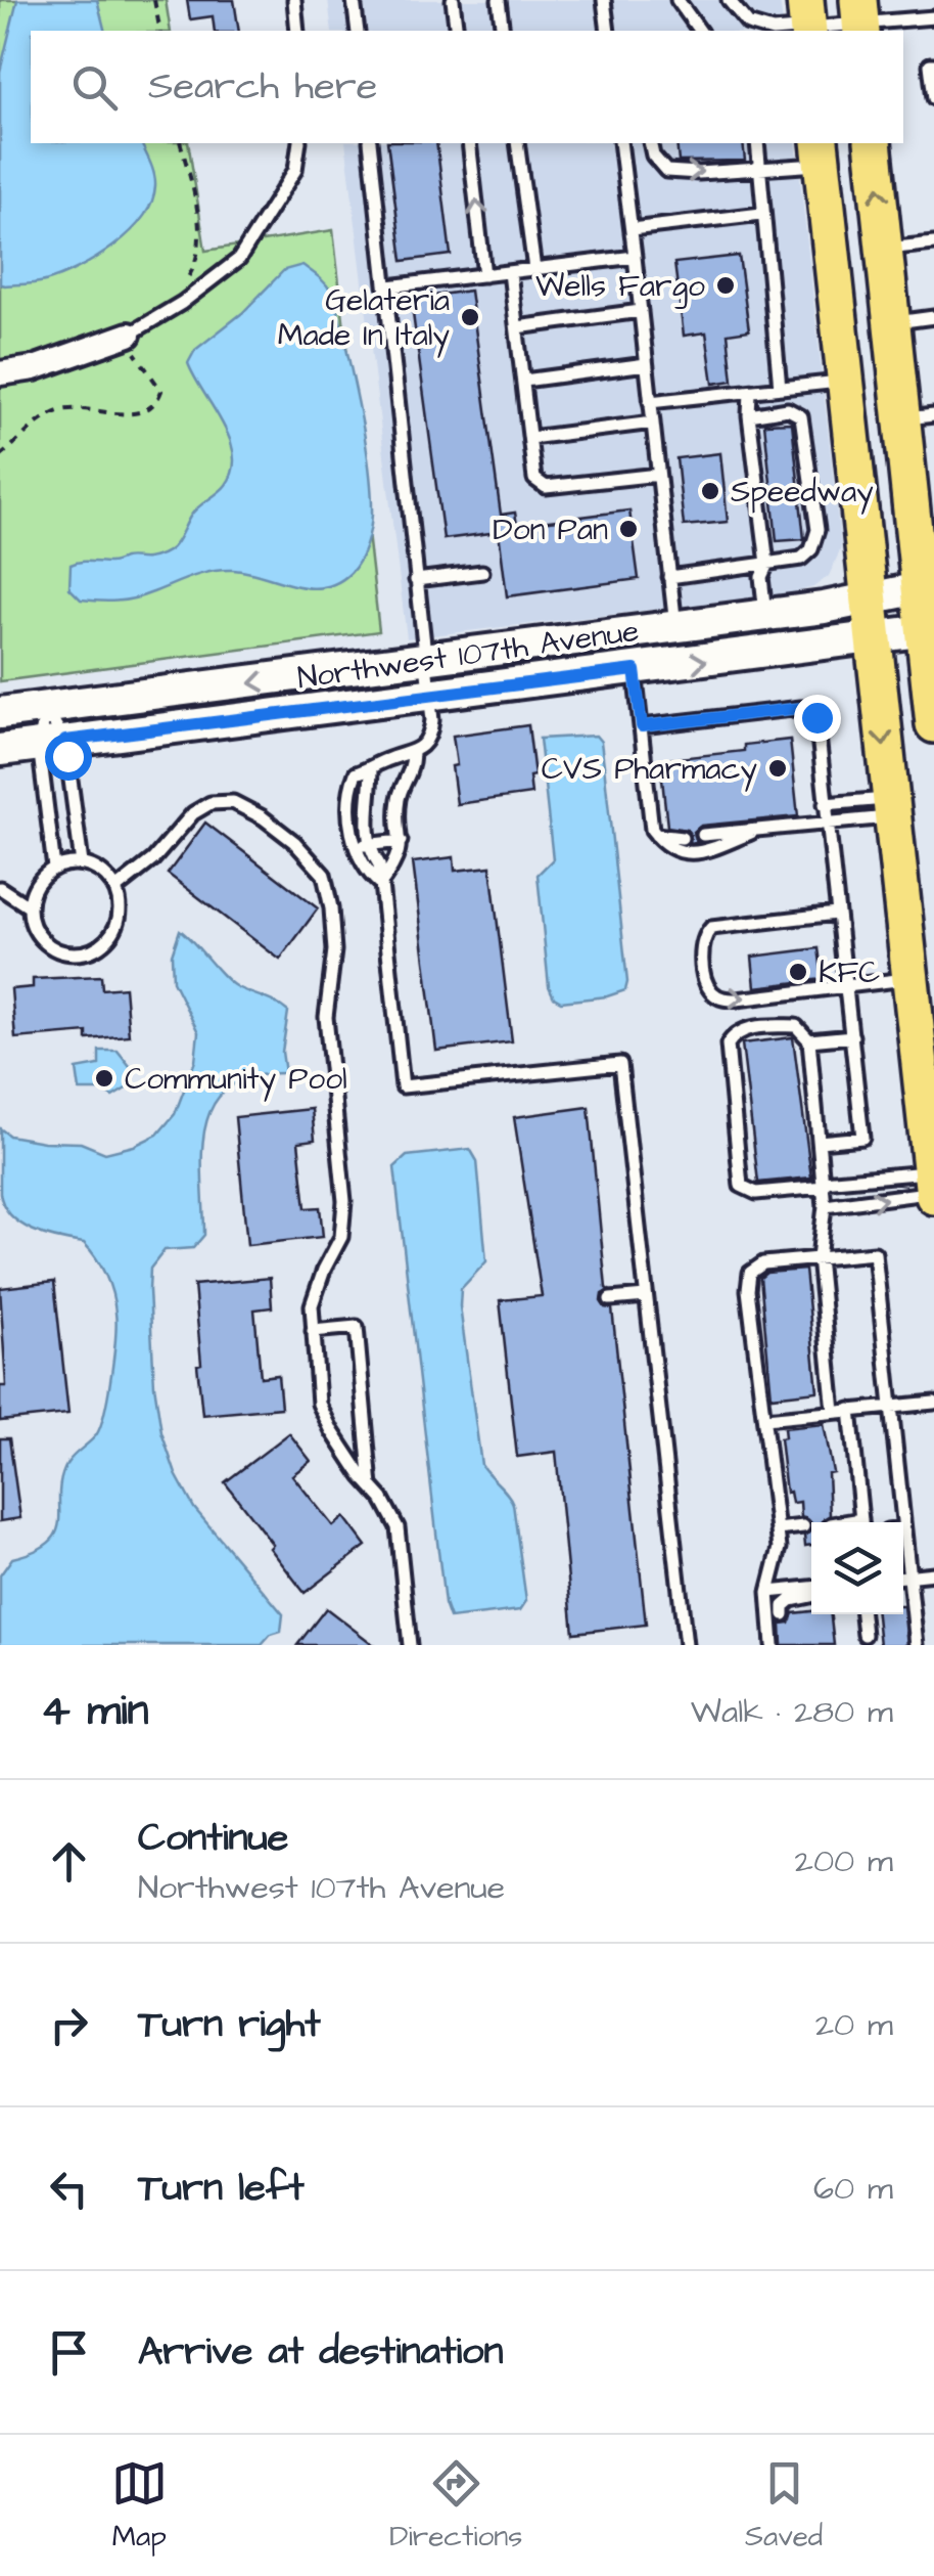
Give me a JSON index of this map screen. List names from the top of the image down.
{
  "streets": {
    "main road": ["Northwest 107th Avenue"]
  },
  "places": [
    "Wells Fargo",
    "Gelateria Made In Italy",
    "Speedway",
    "Don Pan",
    "CVS Pharmacy",
    "KFC",
    "Community Pool"
  ],
  "page": {
    "search": "Search here",
    "heading": ["4 min", "Walk · 280 m"],
    "list": [
      ["Continue", "Northwest 107th Avenue", "200 m"],
      ["Turn right", "20 m"],
      ["Turn left", "60 m"],
      "Arrive at destination"
    ],
    "nav": ["Map", "Directions", "Saved"]
  }
}
